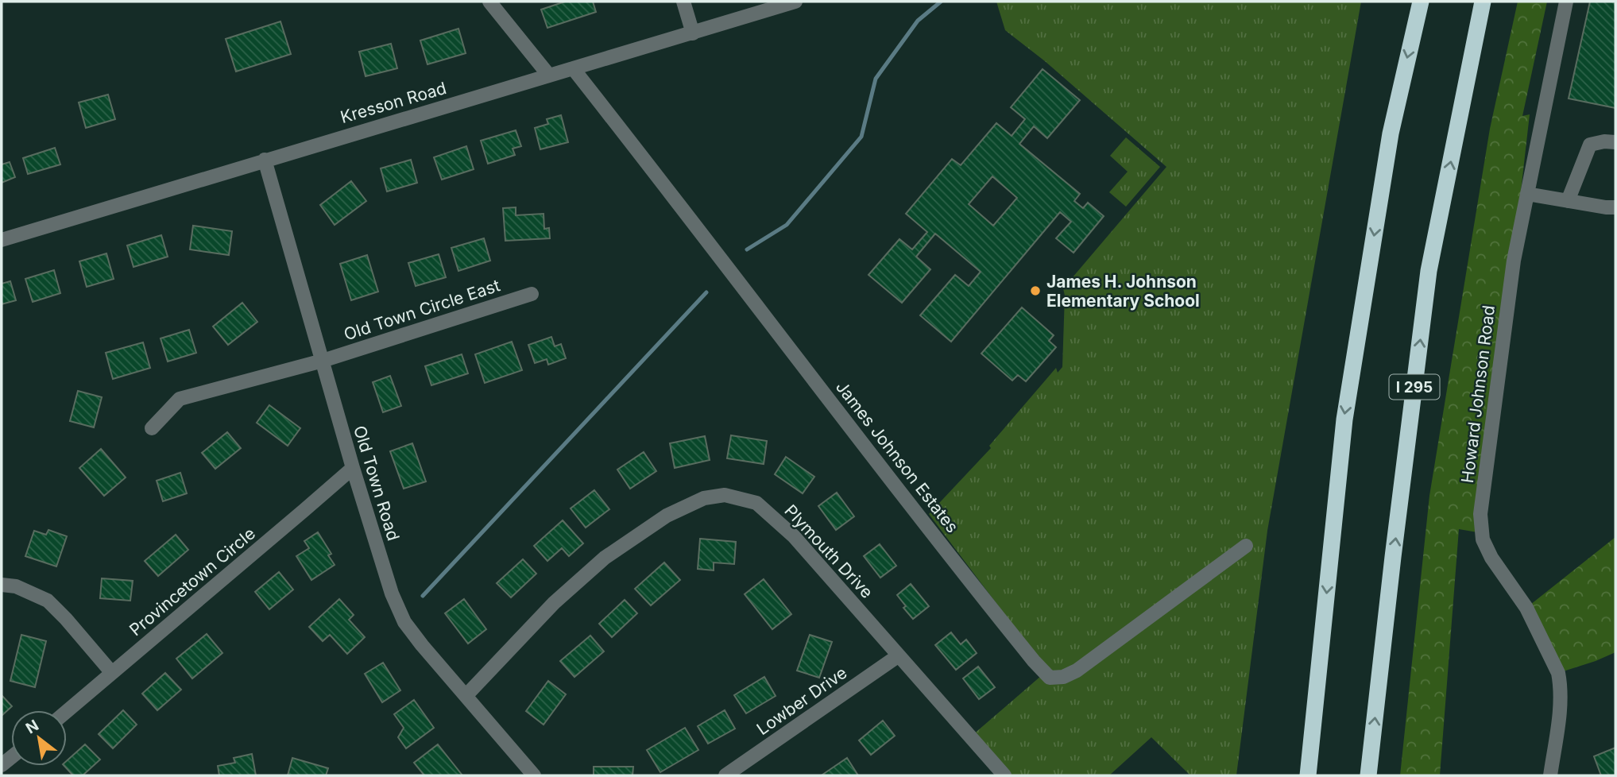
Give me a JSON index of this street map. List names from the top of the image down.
{
  "streets": {
    "highway": ["I 295"],
    "street": [
      "Kresson Road",
      "Old Town Circle East",
      "Howard Johnson Road",
      "James Johnson Estates",
      "Old Town Road",
      "Plymouth Drive",
      "Provincetown Circle",
      "Lowber Drive"
    ]
  },
  "crossings": [
    ["Kresson Road", "James Johnson Estates"],
    ["Kresson Road", "Old Town Road"],
    ["Old Town Circle East", "Old Town Road"],
    ["Old Town Road", "Plymouth Drive"],
    ["Old Town Road", "Provincetown Circle"],
    ["Plymouth Drive", "Lowber Drive"]
  ],
  "places": ["James H. Johnson Elementary School"],
  "north": "top left"
}
